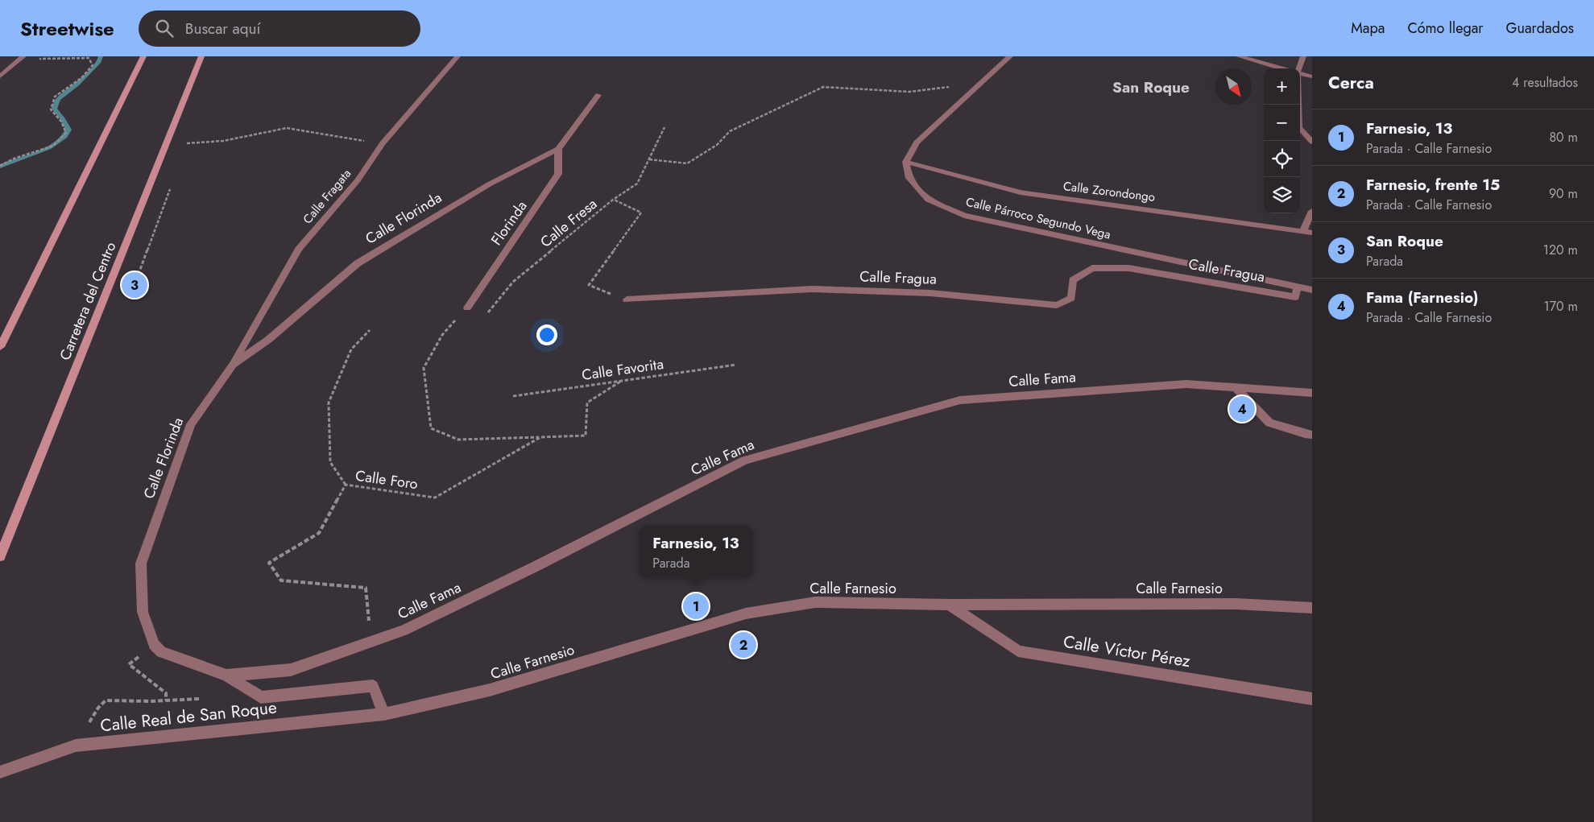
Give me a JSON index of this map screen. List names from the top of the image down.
{
  "streets": {
    "main road": ["Carretera del Centro"],
    "street": [
      "Calle Zorondongo",
      "Calle Fragata",
      "Calle Florinda",
      "Calle Párroco Segundo Vega",
      "Florinda",
      "Calle Fragua",
      "Calle Fama",
      "Calle Farnesio",
      "Calle Víctor Pérez",
      "Calle Real de San Roque"
    ],
    "path": ["Calle Fresa", "Calle Favorita", "Calle Foro"]
  },
  "crossings": [
    ["Calle Zorondongo", "Calle Párroco Segundo Vega"],
    ["Calle Fragata", "Calle Florinda"],
    ["Calle Florinda", "Florinda"],
    ["Calle Florinda", "Calle Fama"],
    ["Calle Florinda", "Calle Farnesio"],
    ["Calle Florinda", "Calle Real de San Roque"],
    ["Calle Párroco Segundo Vega", "Calle Fragua"],
    ["Florinda", "Calle Fresa"],
    ["Calle Favorita", "Calle Foro"],
    ["Calle Fama", "Calle Foro"],
    ["Calle Farnesio", "Calle Víctor Pérez"],
    ["Calle Farnesio", "Calle Real de San Roque"]
  ],
  "districts": ["San Roque"],
  "north": "bottom right",
  "page": {
    "header": "Streetwise",
    "search": "Buscar aquí",
    "nav": ["Mapa", "Cómo llegar", "Guardados"],
    "heading": ["Cerca", "4 resultados"],
    "map_buttons": ["+", "−"],
    "list": [
      {
        "mark": "1",
        "name": "Farnesio, 13",
        "note": "Parada · Calle Farnesio",
        "value": "80 m"
      },
      {
        "mark": "2",
        "name": "Farnesio, frente 15",
        "note": "Parada · Calle Farnesio",
        "value": "90 m"
      },
      {
        "mark": "3",
        "name": "San Roque",
        "note": "Parada",
        "value": "120 m"
      },
      {
        "mark": "4",
        "name": "Fama (Farnesio)",
        "note": "Parada · Calle Farnesio",
        "value": "170 m"
      }
    ],
    "pins": [
      "3",
      "4",
      "1",
      "2"
    ],
    "popup": ["Farnesio, 13", "Parada"]
  }
}
